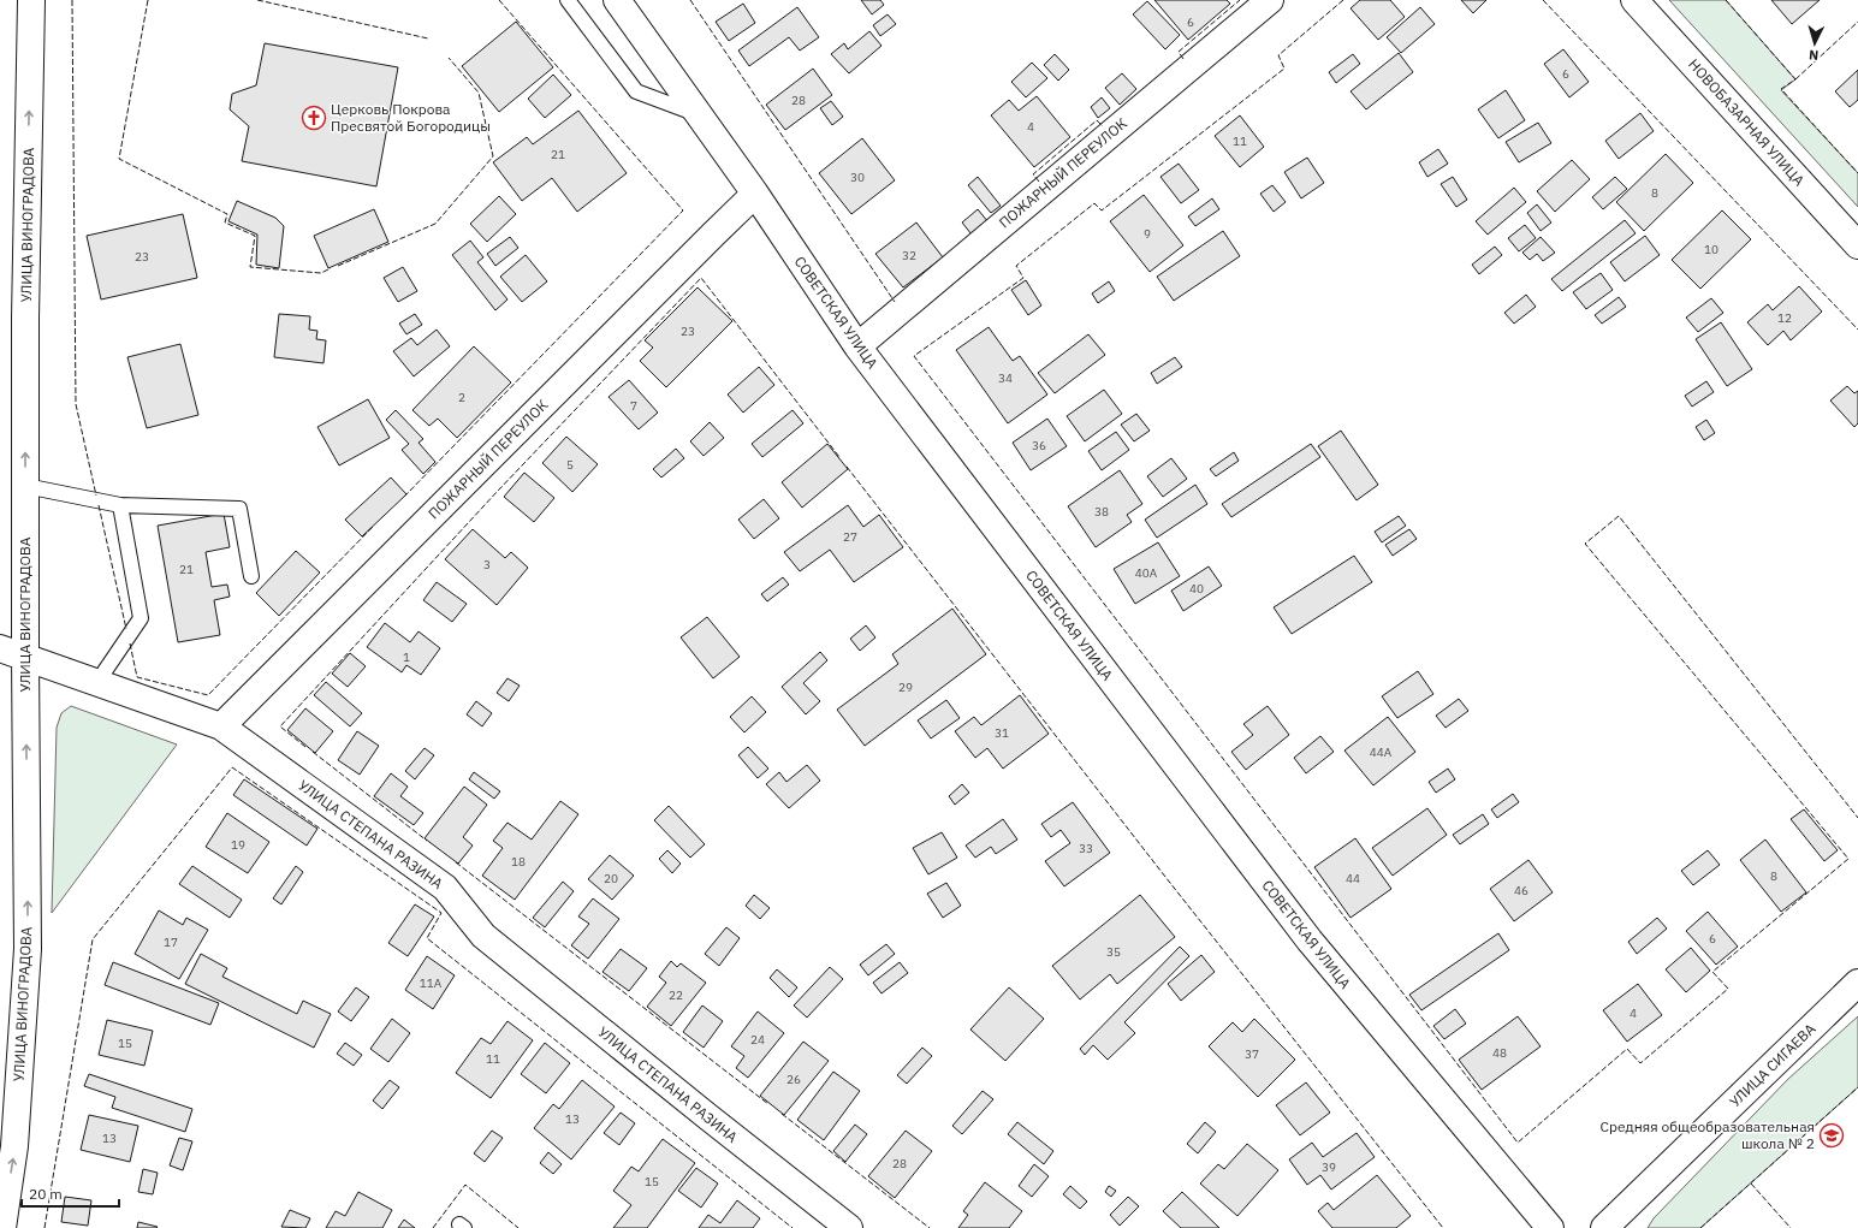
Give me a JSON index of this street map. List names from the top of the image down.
{
  "streets": {
    "street": [
      "НОВОБАЗАРНАЯ УЛИЦА",
      "ПОЖАРНЫЙ ПЕРЕУЛОК",
      "УЛИЦА ВИНОГРАДОВА",
      "СОВЕТСКАЯ УЛИЦА",
      "УЛИЦА СТЕПАНА РАЗИНА",
      "УЛИЦА СИГАЕВА"
    ]
  },
  "crossings": [
    ["ПОЖАРНЫЙ ПЕРЕУЛОК", "СОВЕТСКАЯ УЛИЦА"],
    ["ПОЖАРНЫЙ ПЕРЕУЛОК", "УЛИЦА СТЕПАНА РАЗИНА"],
    ["УЛИЦА ВИНОГРАДОВА", "УЛИЦА СТЕПАНА РАЗИНА"]
  ],
  "one_way": ["УЛИЦА ВИНОГРАДОВА"],
  "places": {
    "church": ["Церковь Покрова Пресвятой Богородицы"],
    "school or university": ["Средняя общеобразовательная школа № 2"]
  },
  "house_numbers": [
    "6",
    "6",
    "28",
    "4",
    "11",
    "21",
    "30",
    "8",
    "9",
    "10",
    "32",
    "23",
    "12",
    "23",
    "34",
    "2",
    "7",
    "36",
    "5",
    "38",
    "27",
    "3",
    "21",
    "40А",
    "40",
    "1",
    "29",
    "31",
    "44А",
    "19",
    "33",
    "18",
    "8",
    "20",
    "44",
    "46",
    "6",
    "17",
    "35",
    "11А",
    "22",
    "4",
    "24",
    "15",
    "48",
    "37",
    "11",
    "26",
    "13",
    "13",
    "28",
    "39",
    "15"
  ],
  "scale_bar": "20 m",
  "north": "bottom"
}
